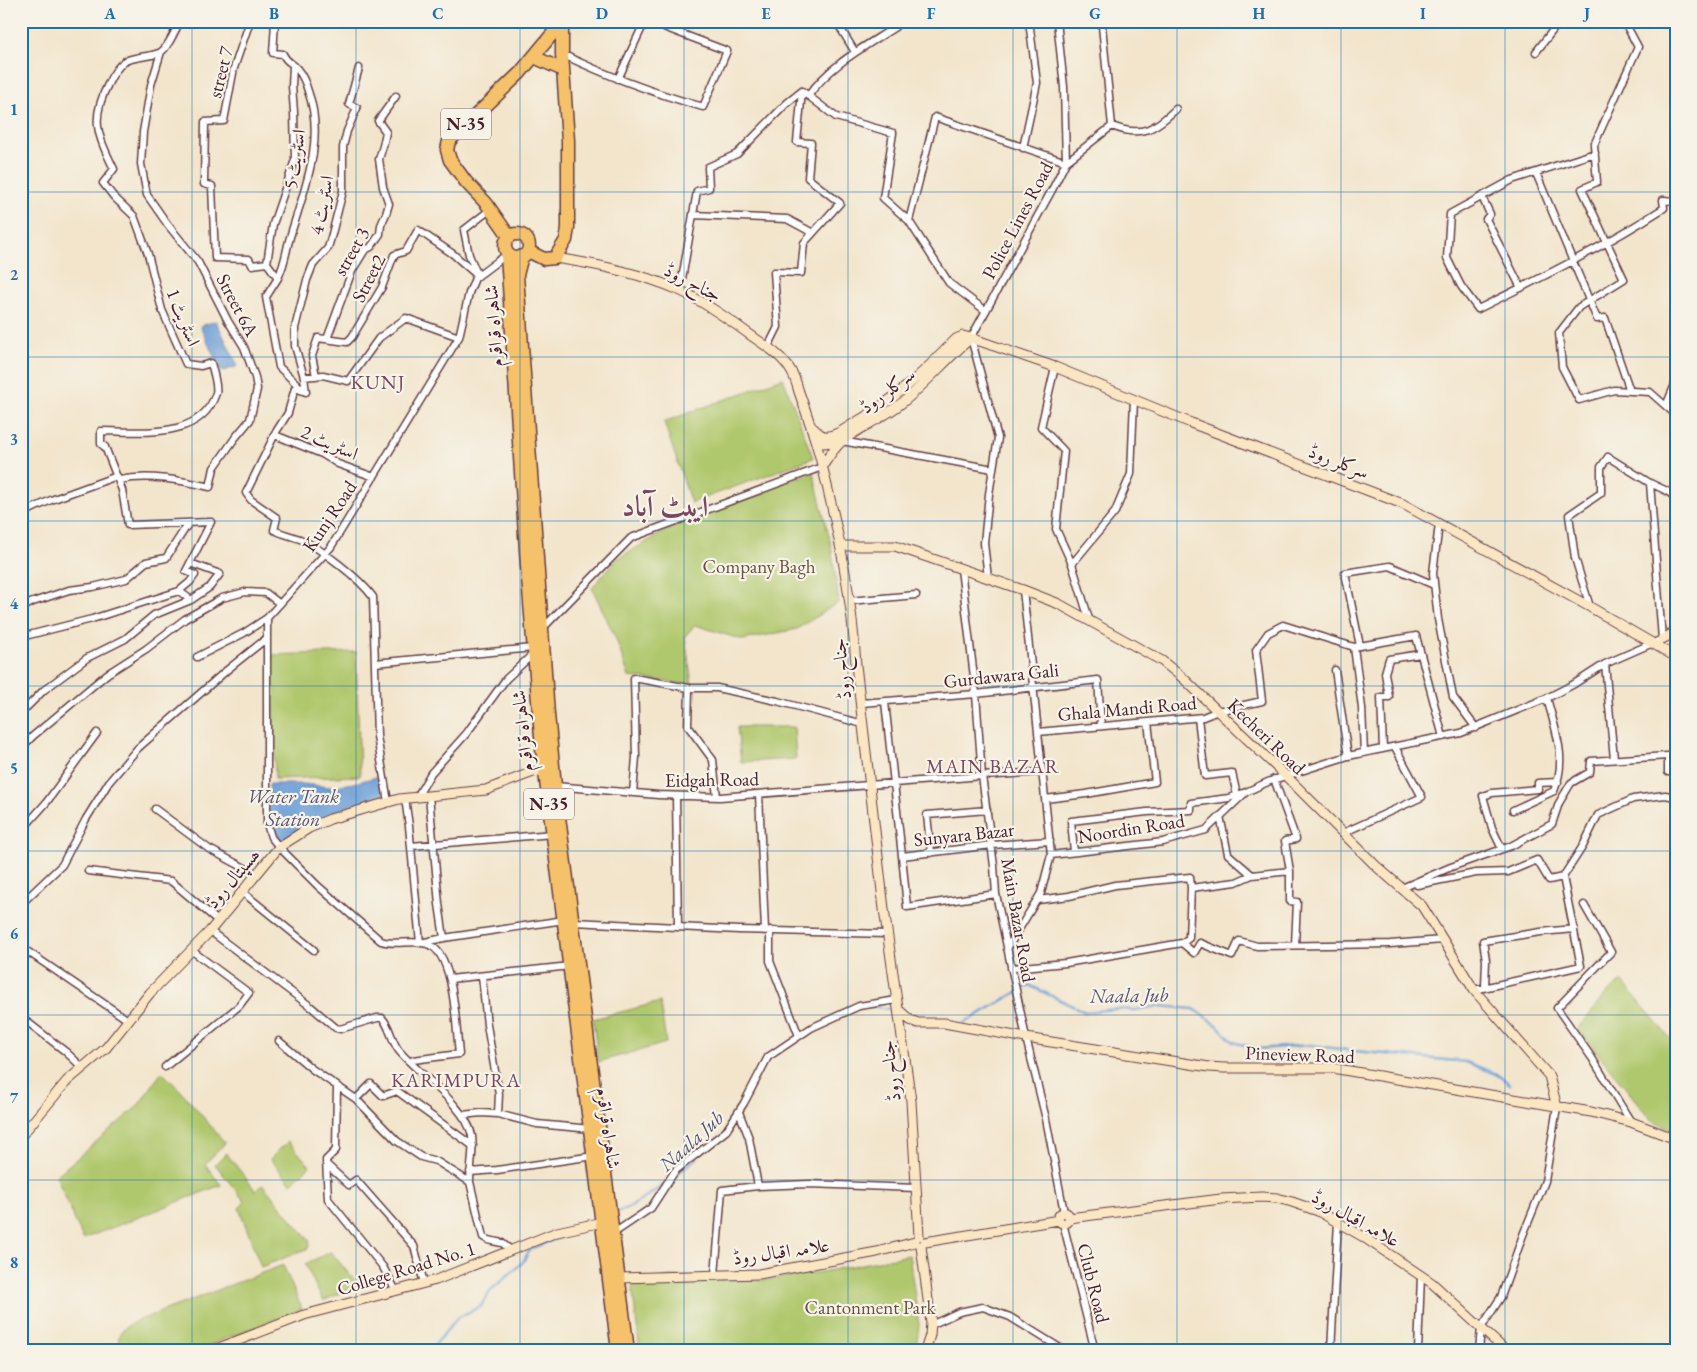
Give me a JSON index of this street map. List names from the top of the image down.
{
  "streets": {
    "highway": ["N-35", "شاہراہ قراقرم"],
    "main road": [
      "جناح روڈ",
      "سرکلر روڈ",
      "Kecheri Road",
      "ھسپتال روڈ",
      "Pineview Road",
      "علامہ اقبال روڈ",
      "College Road No. 1"
    ],
    "street": [
      "street 7",
      "اسٹریٹ 5",
      "اسٹریٹ 4",
      "Police Lines Road",
      "street 3",
      "Street2",
      "Street 6A",
      "اسٹریٹ 1",
      "اسٹریٹ 2",
      "Kunj Road",
      "Gurdawara Gali",
      "Ghala Mandi Road",
      "Eidgah Road",
      "Noordin Road",
      "Sunyara Bazar",
      "Main Bazar Road",
      "Club Road"
    ]
  },
  "crossings": [
    ["N-35", "جناح روڈ"],
    ["N-35", "شاہراہ قراقرم"],
    ["N-35", "Kunj Road"],
    ["اسٹریٹ 5", "اسٹریٹ 2"],
    ["اسٹریٹ 4", "اسٹریٹ 2"],
    ["Police Lines Road", "سرکلر روڈ"],
    ["street 3", "Street2"],
    ["Street2", "Kunj Road"],
    ["جناح روڈ", "سرکلر روڈ"],
    ["جناح روڈ", "Gurdawara Gali"],
    ["جناح روڈ", "Kecheri Road"],
    ["جناح روڈ", "Eidgah Road"],
    ["جناح روڈ", "علامہ اقبال روڈ"],
    ["Street 6A", "اسٹریٹ 1"],
    ["شاہراہ قراقرم", "Kunj Road"],
    ["شاہراہ قراقرم", "Eidgah Road"],
    ["شاہراہ قراقرم", "ھسپتال روڈ"],
    ["شاہراہ قراقرم", "علامہ اقبال روڈ"],
    ["شاہراہ قراقرم", "College Road No. 1"],
    ["سرکلر روڈ", "Noordin Road"],
    ["اسٹریٹ 2", "Kunj Road"],
    ["Gurdawara Gali", "Ghala Mandi Road"],
    ["Gurdawara Gali", "Main Bazar Road"],
    ["Ghala Mandi Road", "Kecheri Road"],
    ["Kecheri Road", "Noordin Road"],
    ["Kecheri Road", "Main Bazar Road"],
    ["Kecheri Road", "Pineview Road"],
    ["Sunyara Bazar", "Main Bazar Road"],
    ["Main Bazar Road", "Pineview Road"],
    ["Main Bazar Road", "علامہ اقبال روڈ"],
    ["Main Bazar Road", "Club Road"],
    ["علامہ اقبال روڈ", "Club Road"]
  ],
  "districts": [
    "KUNJ",
    "ایبٹ آباد",
    "MAIN BAZAR",
    "KARIMPURA"
  ],
  "water": ["Water Tank Station", "Naala Jub"],
  "parks": ["Company Bagh", "Cantonment Park"],
  "grid": {
    "columns": [
      "A",
      "B",
      "C",
      "D",
      "E",
      "F",
      "G",
      "H",
      "I",
      "J"
    ],
    "rows": [
      "1",
      "2",
      "3",
      "4",
      "5",
      "6",
      "7",
      "8"
    ]
  }
}
